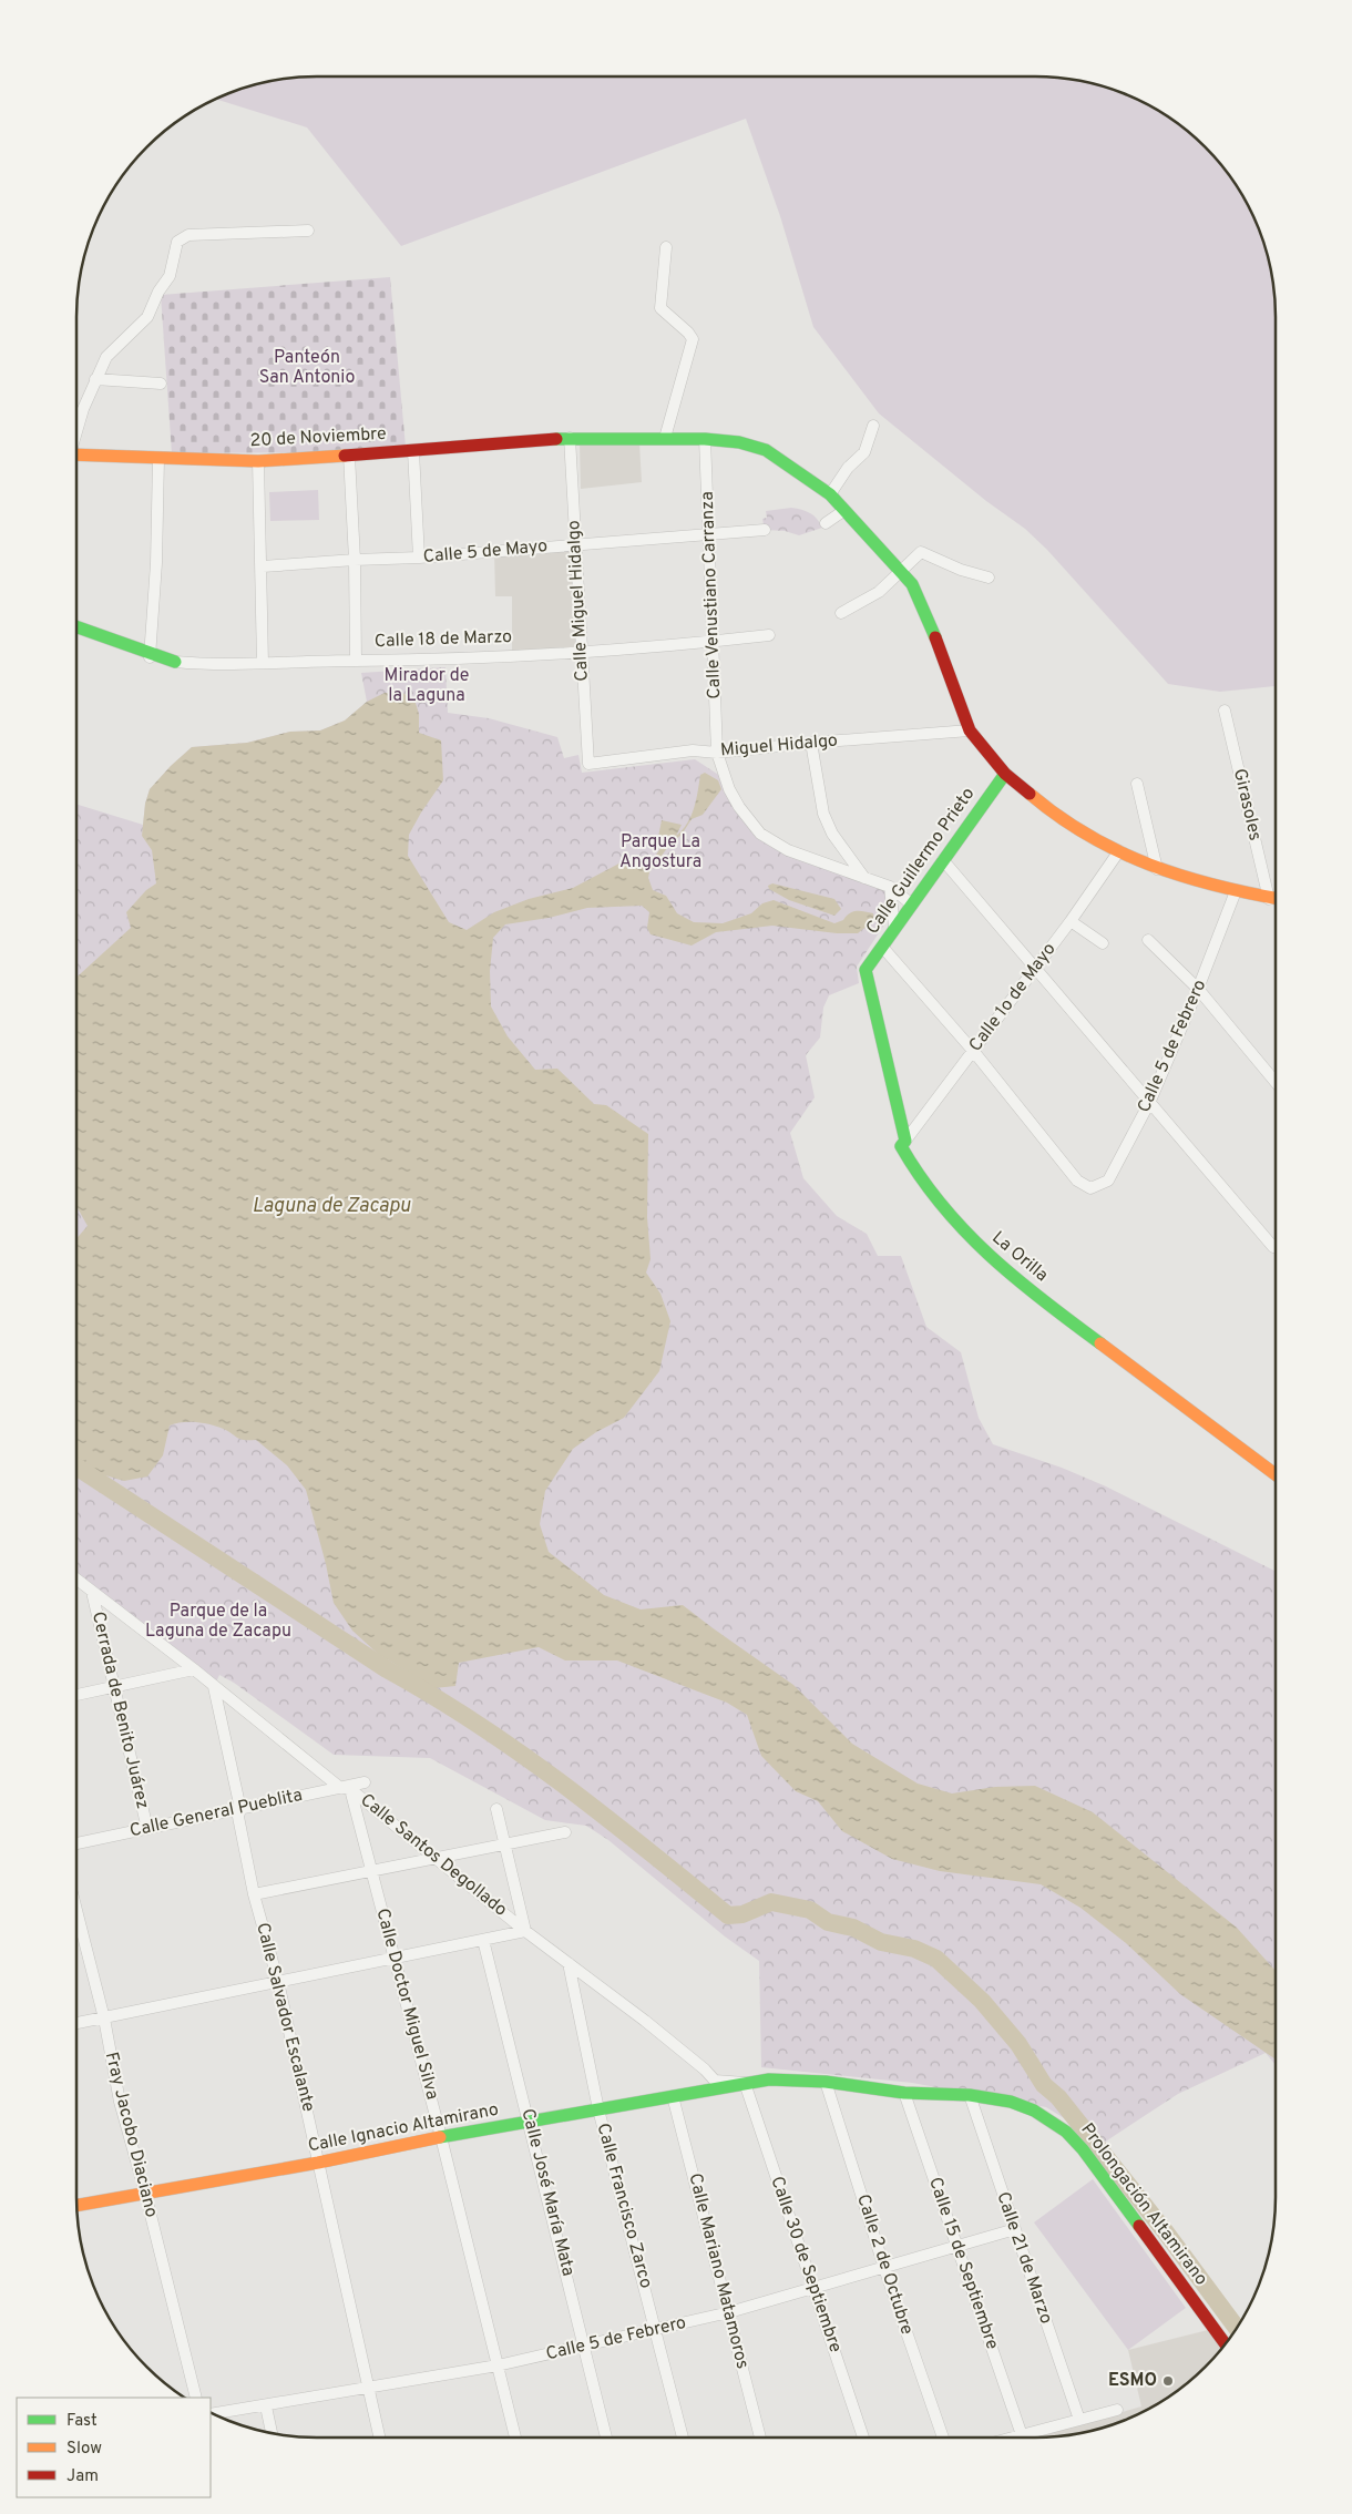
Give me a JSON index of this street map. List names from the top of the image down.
{
  "streets": {
    "street": [
      "20 de Noviembre",
      "Calle 5 de Mayo",
      "Calle Venustiano Carranza",
      "Calle Miguel Hidalgo",
      "Calle 18 de Marzo",
      "Miguel Hidalgo",
      "Girasoles",
      "Calle Guillermo Prieto",
      "Calle 1o de Mayo",
      "Calle 5 de Febrero",
      "La Orilla",
      "Cerrada de Benito Juárez",
      "Calle General Pueblita",
      "Calle Santos Degollado",
      "Calle Doctor Miguel Silva",
      "Calle Salvador Escalante",
      "Calle Ignacio Altamirano",
      "Fray Jacobo Diaciano",
      "Calle José María Mata",
      "Prolongación Altamirano",
      "Calle Francisco Zarco",
      "Calle 21 de Marzo",
      "Calle 15 de Septiembre",
      "Calle 30 de Septiembre",
      "Calle 2 de Octubre",
      "Calle Mariano Matamoros"
    ]
  },
  "crossings": [
    ["20 de Noviembre", "Calle Venustiano Carranza"],
    ["20 de Noviembre", "Calle Miguel Hidalgo"],
    ["20 de Noviembre", "Miguel Hidalgo"],
    ["20 de Noviembre", "Girasoles"],
    ["20 de Noviembre", "Calle Guillermo Prieto"],
    ["20 de Noviembre", "Calle 1o de Mayo"],
    ["20 de Noviembre", "Calle 5 de Febrero"],
    ["Calle 5 de Mayo", "Calle Venustiano Carranza"],
    ["Calle 5 de Mayo", "Calle Miguel Hidalgo"],
    ["Calle Venustiano Carranza", "Calle 18 de Marzo"],
    ["Calle Venustiano Carranza", "Miguel Hidalgo"],
    ["Calle Miguel Hidalgo", "Calle 18 de Marzo"],
    ["Calle Miguel Hidalgo", "Miguel Hidalgo"],
    ["Calle Guillermo Prieto", "La Orilla"],
    ["Calle 1o de Mayo", "Calle 5 de Febrero"],
    ["Calle 1o de Mayo", "La Orilla"],
    ["Calle 5 de Febrero", "Calle Doctor Miguel Silva"],
    ["Calle 5 de Febrero", "Calle Salvador Escalante"],
    ["Calle 5 de Febrero", "Calle José María Mata"],
    ["Calle 5 de Febrero", "Calle Francisco Zarco"],
    ["Calle 5 de Febrero", "Calle 21 de Marzo"],
    ["Calle 5 de Febrero", "Calle 15 de Septiembre"],
    ["Calle 5 de Febrero", "Calle 30 de Septiembre"],
    ["Calle 5 de Febrero", "Calle 2 de Octubre"],
    ["Calle 5 de Febrero", "Calle Mariano Matamoros"],
    ["Cerrada de Benito Juárez", "Calle General Pueblita"],
    ["Cerrada de Benito Juárez", "Calle Santos Degollado"],
    ["Calle General Pueblita", "Calle Santos Degollado"],
    ["Calle General Pueblita", "Calle Doctor Miguel Silva"],
    ["Calle General Pueblita", "Calle Salvador Escalante"],
    ["Calle Santos Degollado", "Calle Doctor Miguel Silva"],
    ["Calle Santos Degollado", "Calle Salvador Escalante"],
    ["Calle Santos Degollado", "Calle Francisco Zarco"],
    ["Calle Doctor Miguel Silva", "Calle Ignacio Altamirano"],
    ["Calle Salvador Escalante", "Calle Ignacio Altamirano"],
    ["Calle Ignacio Altamirano", "Fray Jacobo Diaciano"],
    ["Calle Ignacio Altamirano", "Calle José María Mata"],
    ["Calle Ignacio Altamirano", "Prolongación Altamirano"],
    ["Calle Ignacio Altamirano", "Calle Francisco Zarco"],
    ["Calle Ignacio Altamirano", "Calle 30 de Septiembre"],
    ["Calle Ignacio Altamirano", "Calle Mariano Matamoros"],
    ["Prolongación Altamirano", "Calle 21 de Marzo"],
    ["Prolongación Altamirano", "Calle 15 de Septiembre"],
    ["Prolongación Altamirano", "Calle 30 de Septiembre"],
    ["Prolongación Altamirano", "Calle 2 de Octubre"]
  ],
  "water": ["Laguna de Zacapu"],
  "parks": [
    "Panteón San Antonio",
    "Mirador de la Laguna",
    "Parque La Angostura",
    "Parque de la Laguna de Zacapu"
  ],
  "places": ["ESMO"],
  "legend": ["Fast", "Slow", "Jam"]
}
